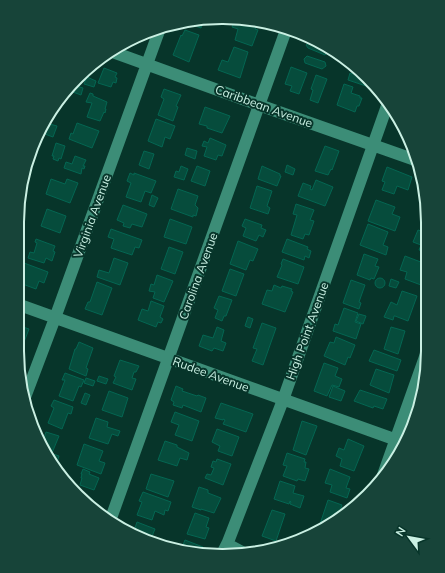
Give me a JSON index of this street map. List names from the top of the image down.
{
  "streets": {
    "street": [
      "Caribbean Avenue",
      "Virginia Avenue",
      "Carolina Avenue",
      "High Point Avenue",
      "Rudee Avenue"
    ]
  },
  "crossings": [
    ["Caribbean Avenue", "Virginia Avenue"],
    ["Caribbean Avenue", "Carolina Avenue"],
    ["Caribbean Avenue", "High Point Avenue"],
    ["Virginia Avenue", "Rudee Avenue"],
    ["Carolina Avenue", "Rudee Avenue"],
    ["High Point Avenue", "Rudee Avenue"]
  ],
  "north": "top left"
}
